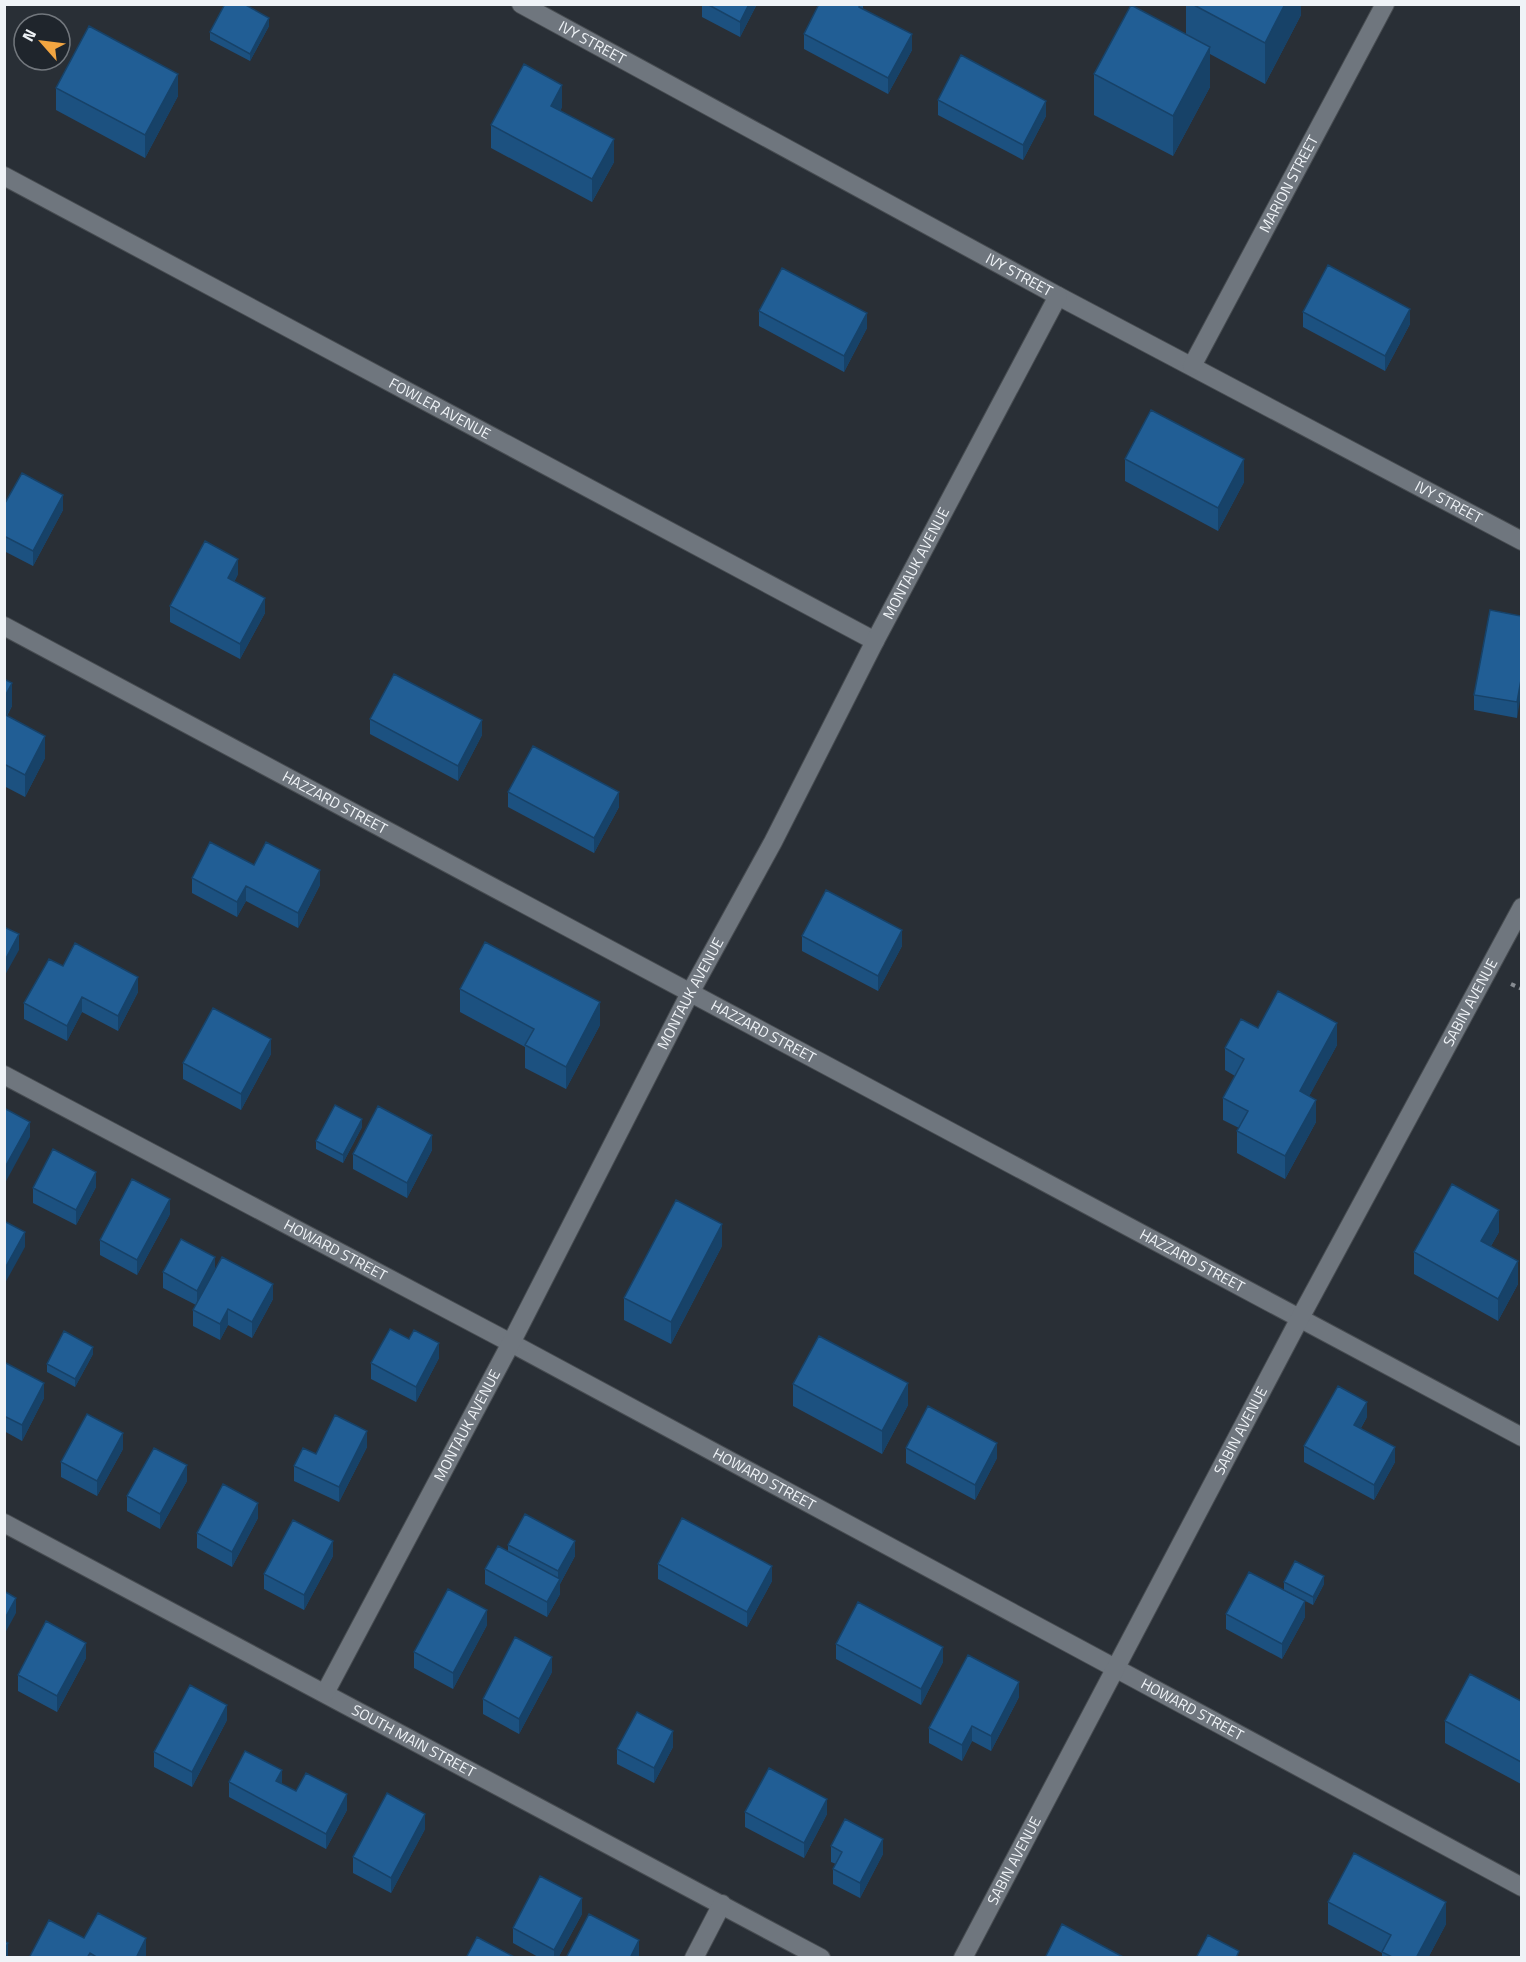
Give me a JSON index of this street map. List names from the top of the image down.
{
  "streets": {
    "street": [
      "IVY STREET",
      "MARION STREET",
      "FOWLER AVENUE",
      "MONTAUK AVENUE",
      "HAZZARD STREET",
      "SABIN AVENUE",
      "HOWARD STREET",
      "SOUTH MAIN STREET"
    ]
  },
  "crossings": [
    ["IVY STREET", "MARION STREET"],
    ["IVY STREET", "MONTAUK AVENUE"],
    ["FOWLER AVENUE", "MONTAUK AVENUE"],
    ["MONTAUK AVENUE", "HAZZARD STREET"],
    ["MONTAUK AVENUE", "HOWARD STREET"],
    ["MONTAUK AVENUE", "SOUTH MAIN STREET"],
    ["HAZZARD STREET", "SABIN AVENUE"],
    ["SABIN AVENUE", "HOWARD STREET"]
  ],
  "north": "top left"
}
